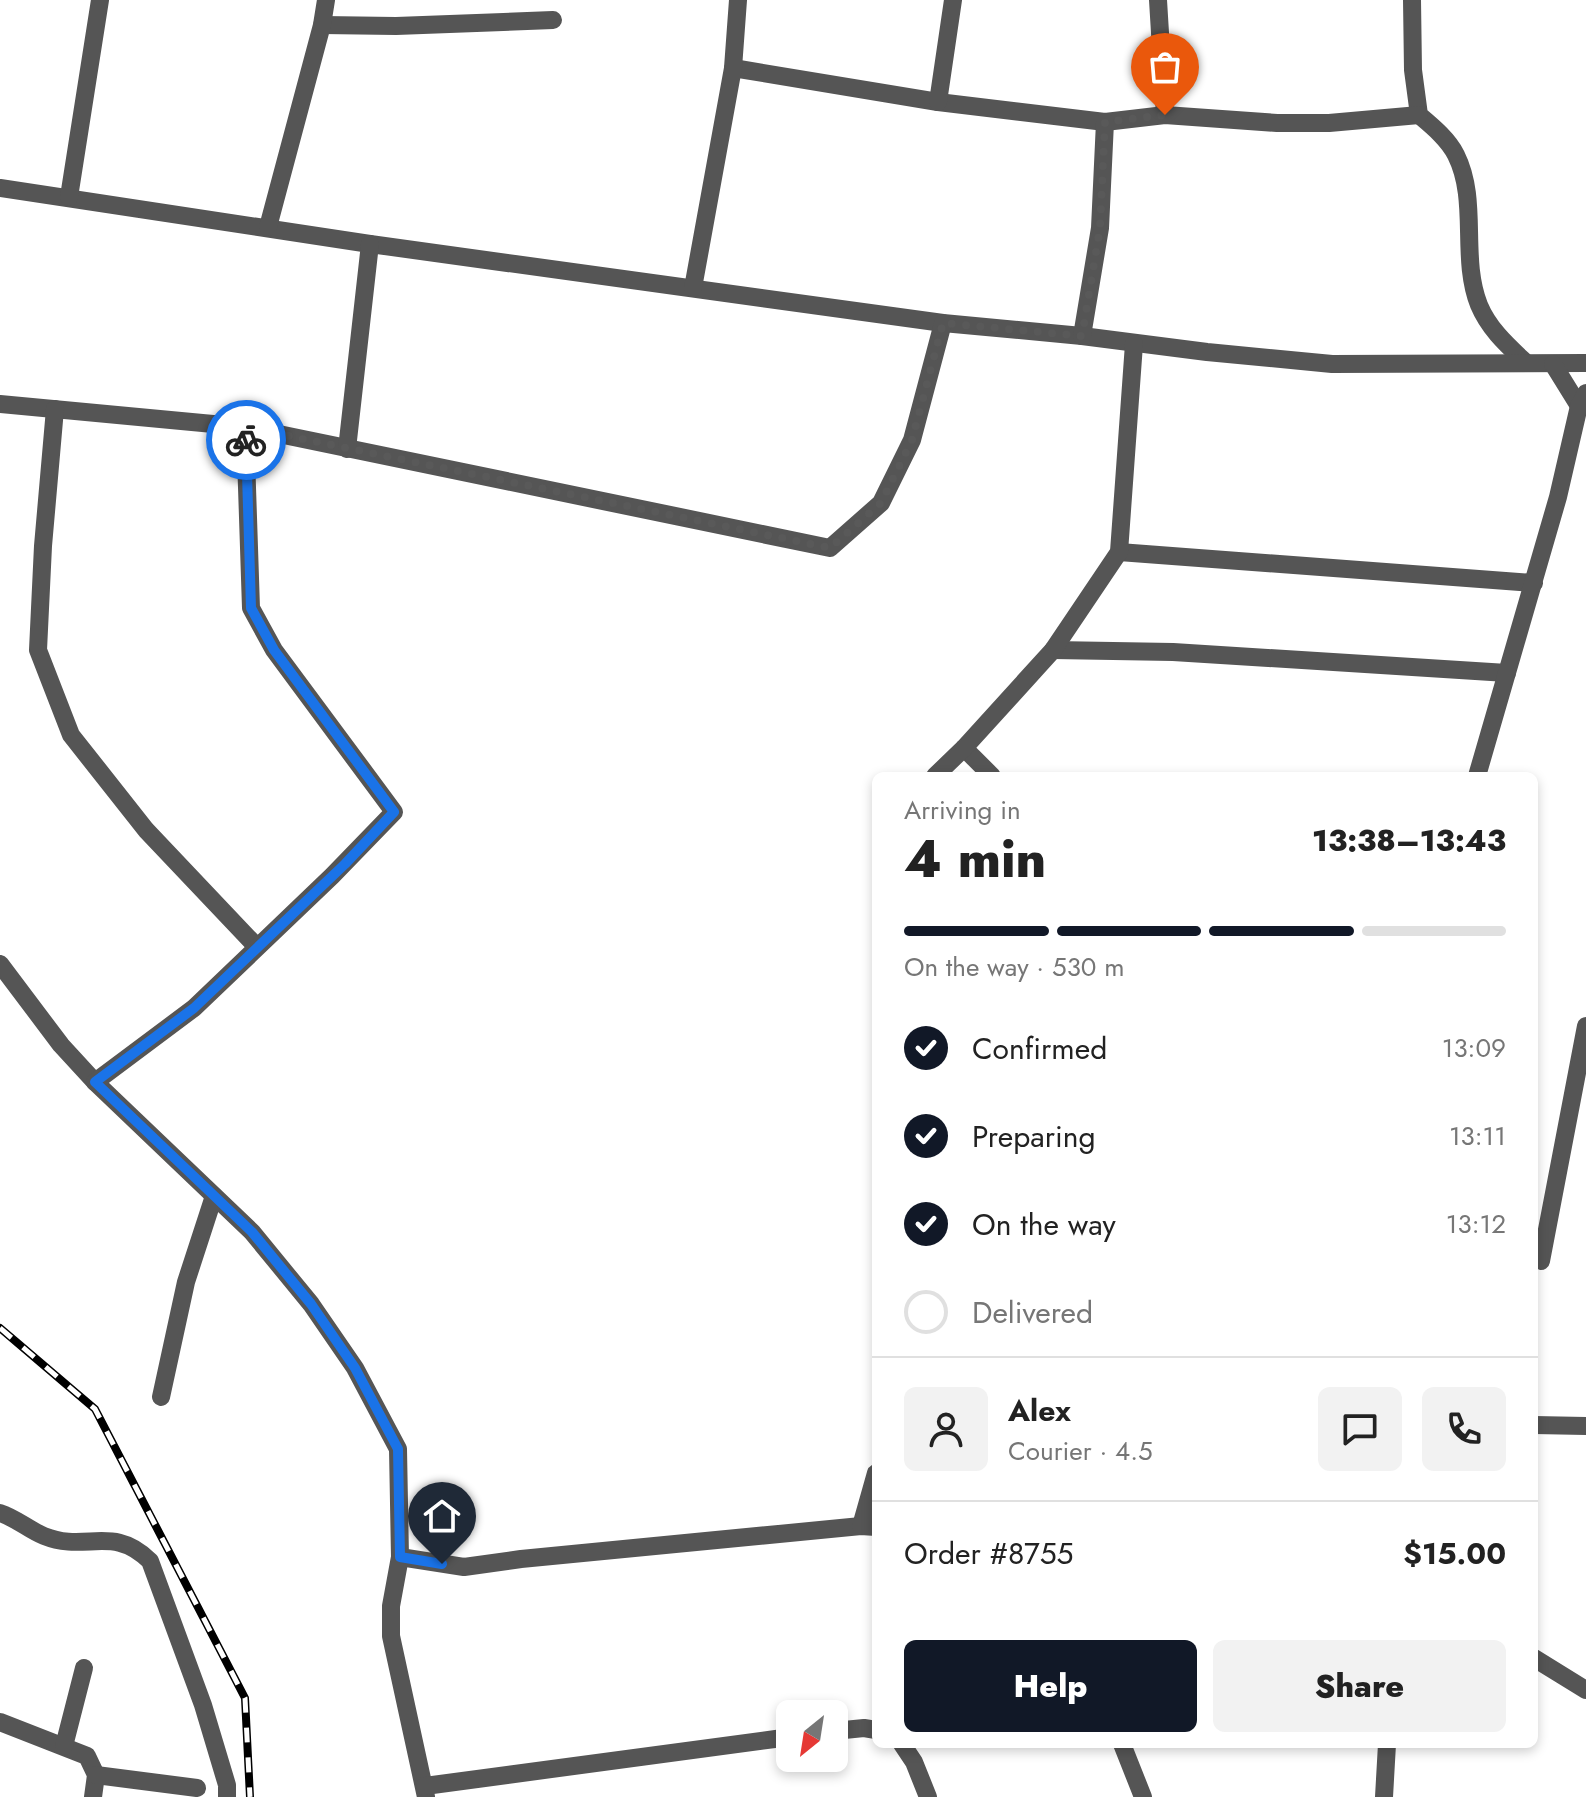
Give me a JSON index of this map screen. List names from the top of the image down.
{
  "north": "bottom left",
  "page": {
    "heading": ["4 min", "Arriving in", "13:38–13:43"],
    "panel": [
      "Alex",
      "Courier · 4.5",
      "Order #8755",
      "$15.00"
    ],
    "bar": "On the way · 530 m",
    "list": [
      ["Confirmed", "13:09"],
      ["Preparing", "13:11"],
      ["On the way", "13:12"],
      "Delivered"
    ],
    "buttons": ["Help", "Share"]
  }
}
